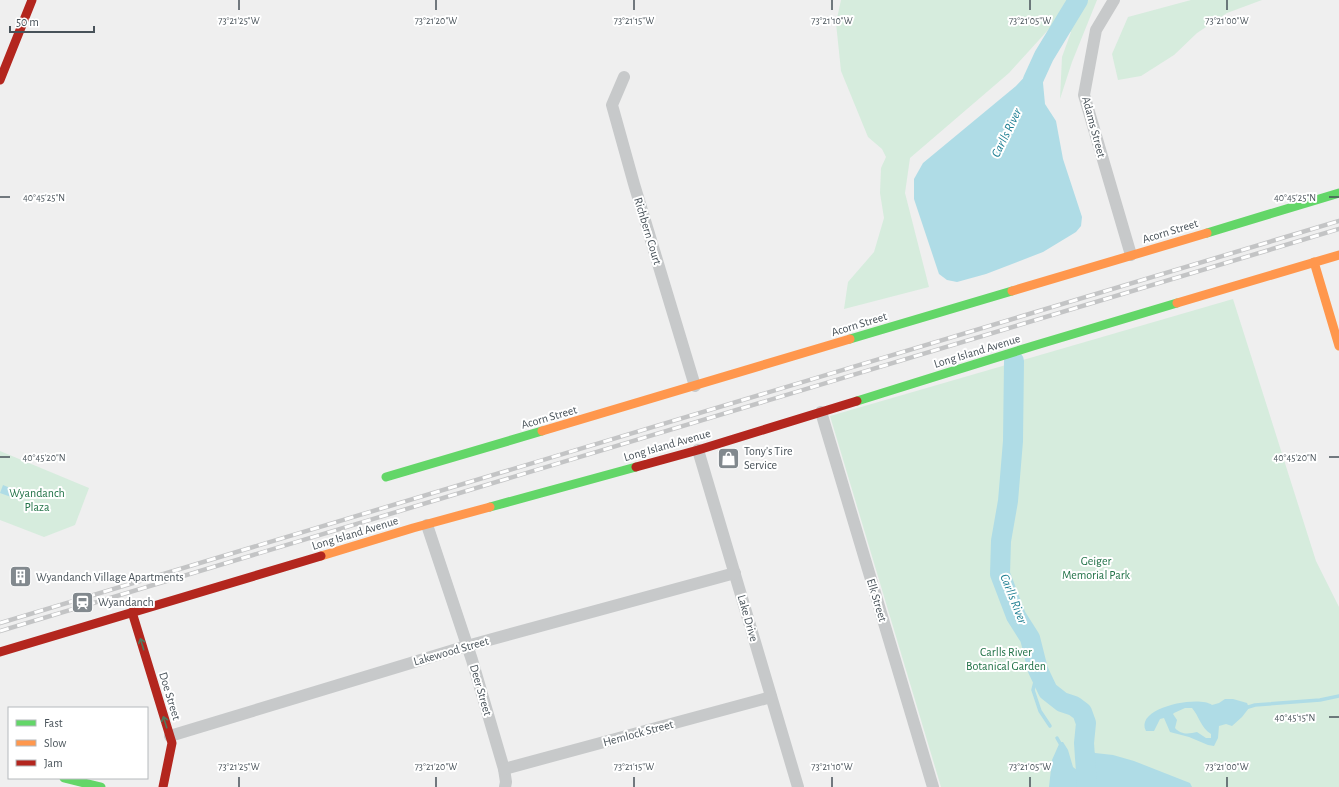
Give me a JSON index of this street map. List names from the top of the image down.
{
  "streets": {
    "street": [
      "Adams Street",
      "Richbern Court",
      "Acorn Street",
      "Long Island Avenue",
      "Elk Street",
      "Lake Drive",
      "Lakewood Street",
      "Deer Street",
      "Doe Street",
      "Hemlock Street"
    ]
  },
  "crossings": [
    ["Adams Street", "Acorn Street"],
    ["Richbern Court", "Acorn Street"],
    ["Long Island Avenue", "Elk Street"],
    ["Long Island Avenue", "Lake Drive"],
    ["Long Island Avenue", "Deer Street"],
    ["Long Island Avenue", "Doe Street"],
    ["Lake Drive", "Lakewood Street"],
    ["Lake Drive", "Hemlock Street"],
    ["Lakewood Street", "Deer Street"],
    ["Lakewood Street", "Doe Street"],
    ["Deer Street", "Hemlock Street"]
  ],
  "one_way": ["Doe Street"],
  "water": ["Carlls River"],
  "parks": ["Wyandanch Plaza", "Geiger Memorial Park", "Carlls River Botanical Garden"],
  "places": {
    "shop": ["Tony’s Tire Service"],
    "building": ["Wyandanch Village Apartments"],
    "station": ["Wyandanch"]
  },
  "legend": ["Fast", "Slow", "Jam"],
  "scale_bar": "50 m",
  "coordinates": [
    "73°21'25\"W",
    "73°21'20\"W",
    "73°21'15\"W",
    "73°21'10\"W",
    "73°21'05\"W",
    "73°21'00\"W",
    "40°45'25\"N",
    "40°45'20\"N",
    "40°45'15\"N"
  ]
}
